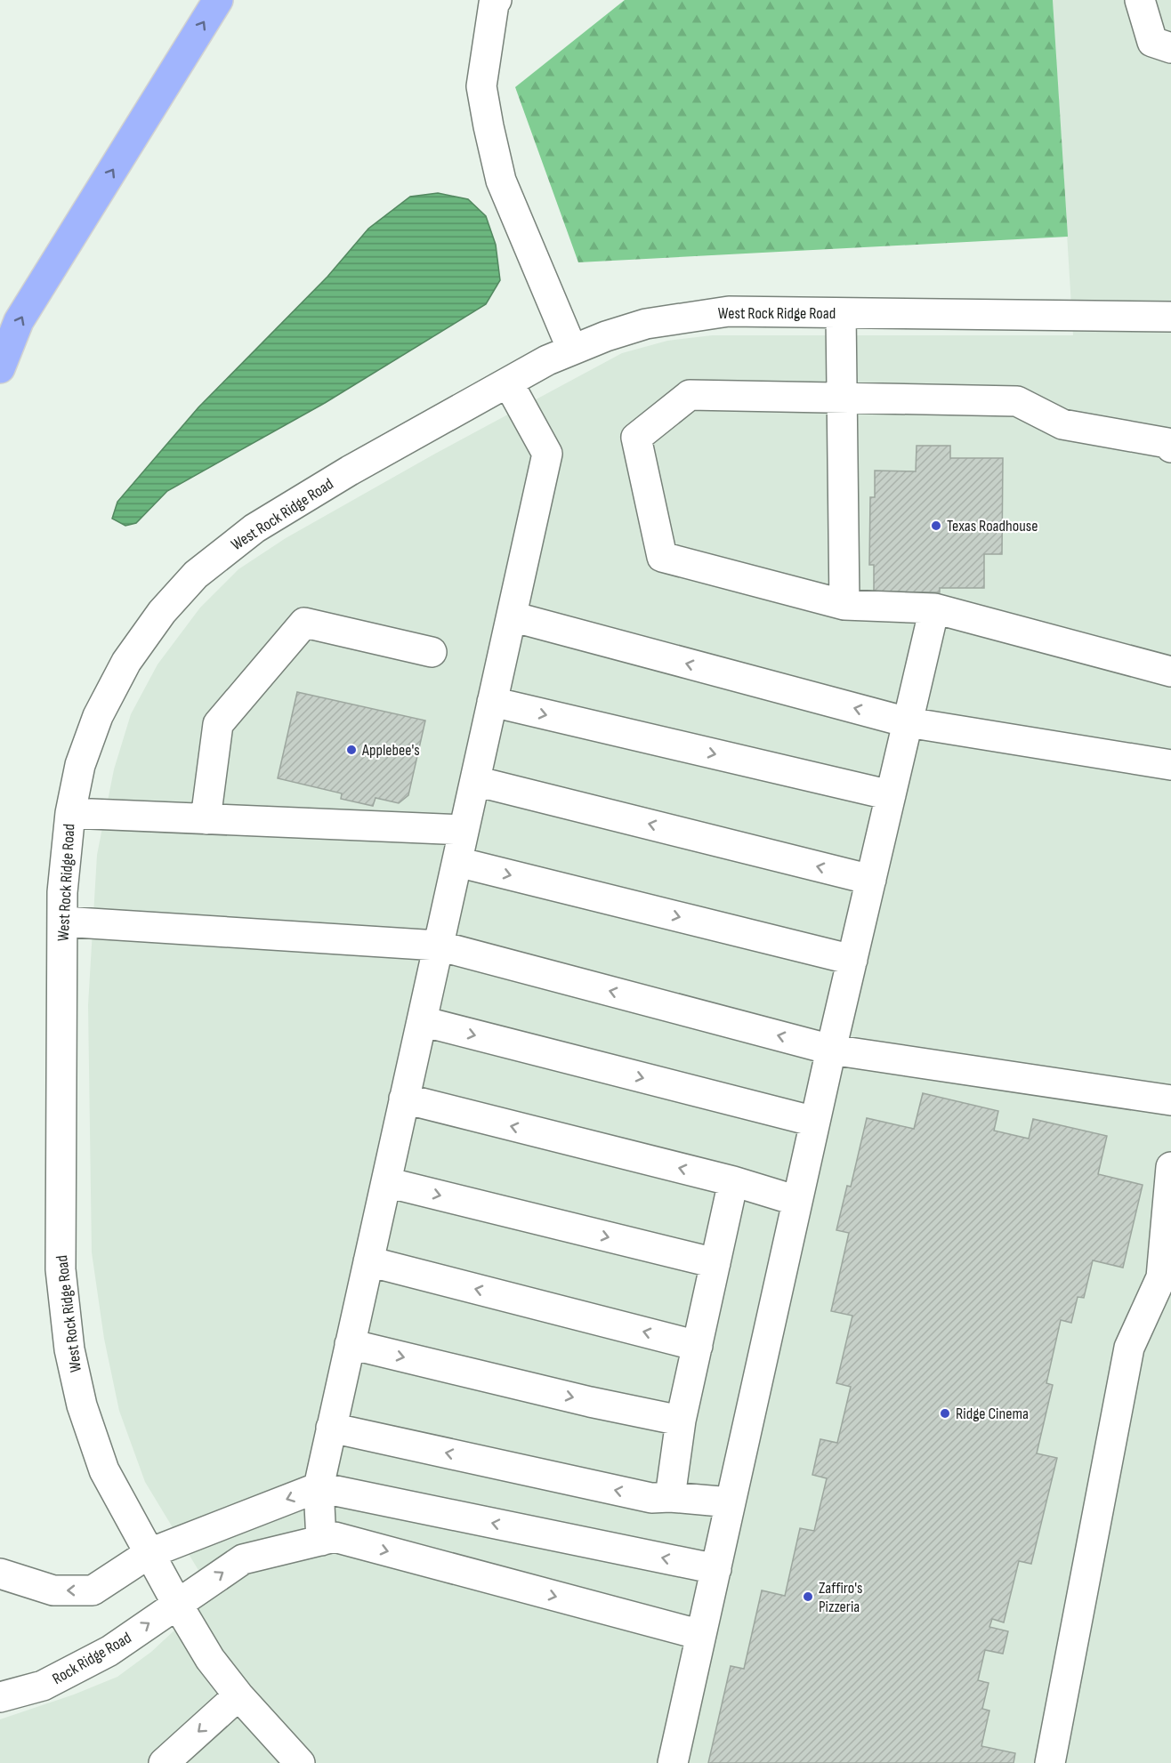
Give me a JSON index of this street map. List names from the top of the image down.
{
  "streets": {
    "street": ["West Rock Ridge Road", "Rock Ridge Road"]
  },
  "crossings": [
    ["West Rock Ridge Road", "Rock Ridge Road"]
  ],
  "places": [
    "Texas Roadhouse",
    "Applebee's",
    "Ridge Cinema",
    "Zaffiro's Pizzeria"
  ]
}
